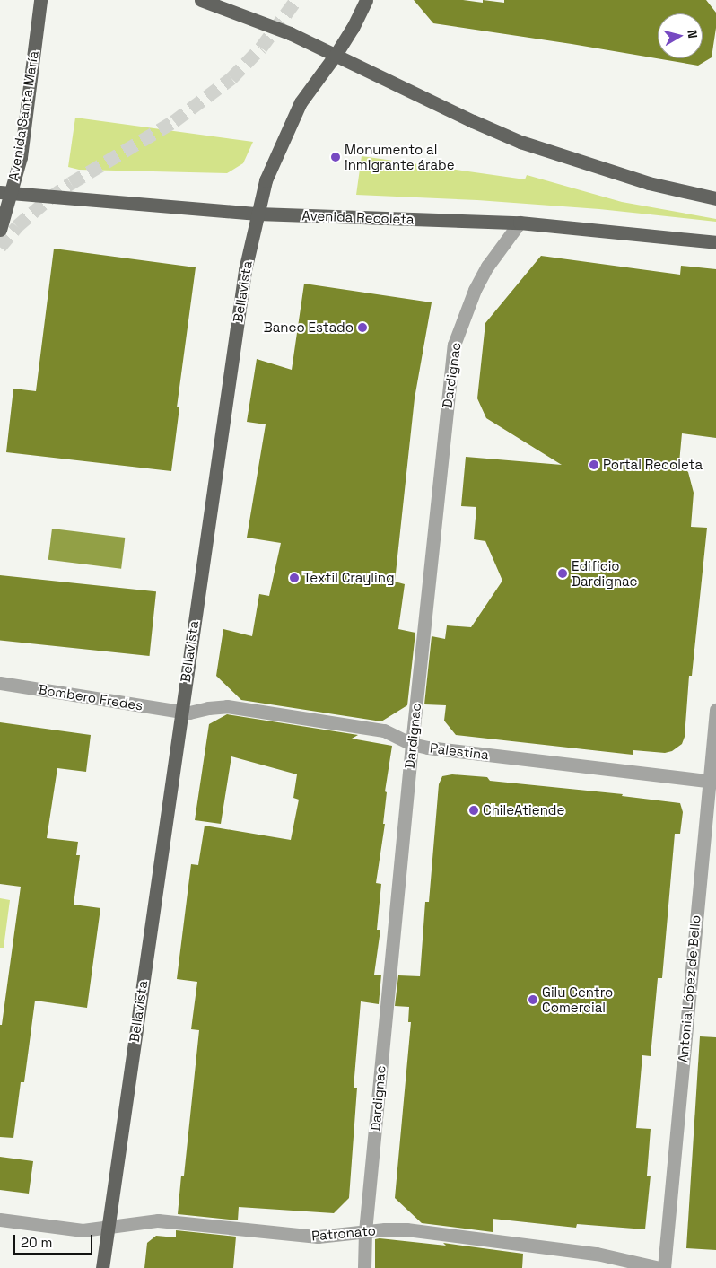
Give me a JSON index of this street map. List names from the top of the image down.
{
  "streets": {
    "main road": ["Avenida Santa María", "Avenida Recoleta", "Bellavista"],
    "street": [
      "Dardignac",
      "Bombero Fredes",
      "Palestina",
      "Antonia López de Bello",
      "Patronato"
    ]
  },
  "crossings": [
    ["Avenida Santa María", "Avenida Recoleta"],
    ["Avenida Recoleta", "Bellavista"],
    ["Avenida Recoleta", "Dardignac"],
    ["Bellavista", "Bombero Fredes"],
    ["Bellavista", "Palestina"],
    ["Bellavista", "Patronato"],
    ["Dardignac", "Palestina"],
    ["Dardignac", "Patronato"],
    ["Bombero Fredes", "Palestina"],
    ["Palestina", "Antonia López de Bello"]
  ],
  "places": [
    "Monumento al inmigrante árabe",
    "Banco Estado",
    "Portal Recoleta",
    "Edificio Dardignac",
    "Textil Crayling",
    "ChileAtiende",
    "Gilu Centro Comercial"
  ],
  "scale_bar": "20 m",
  "north": "right"
}
